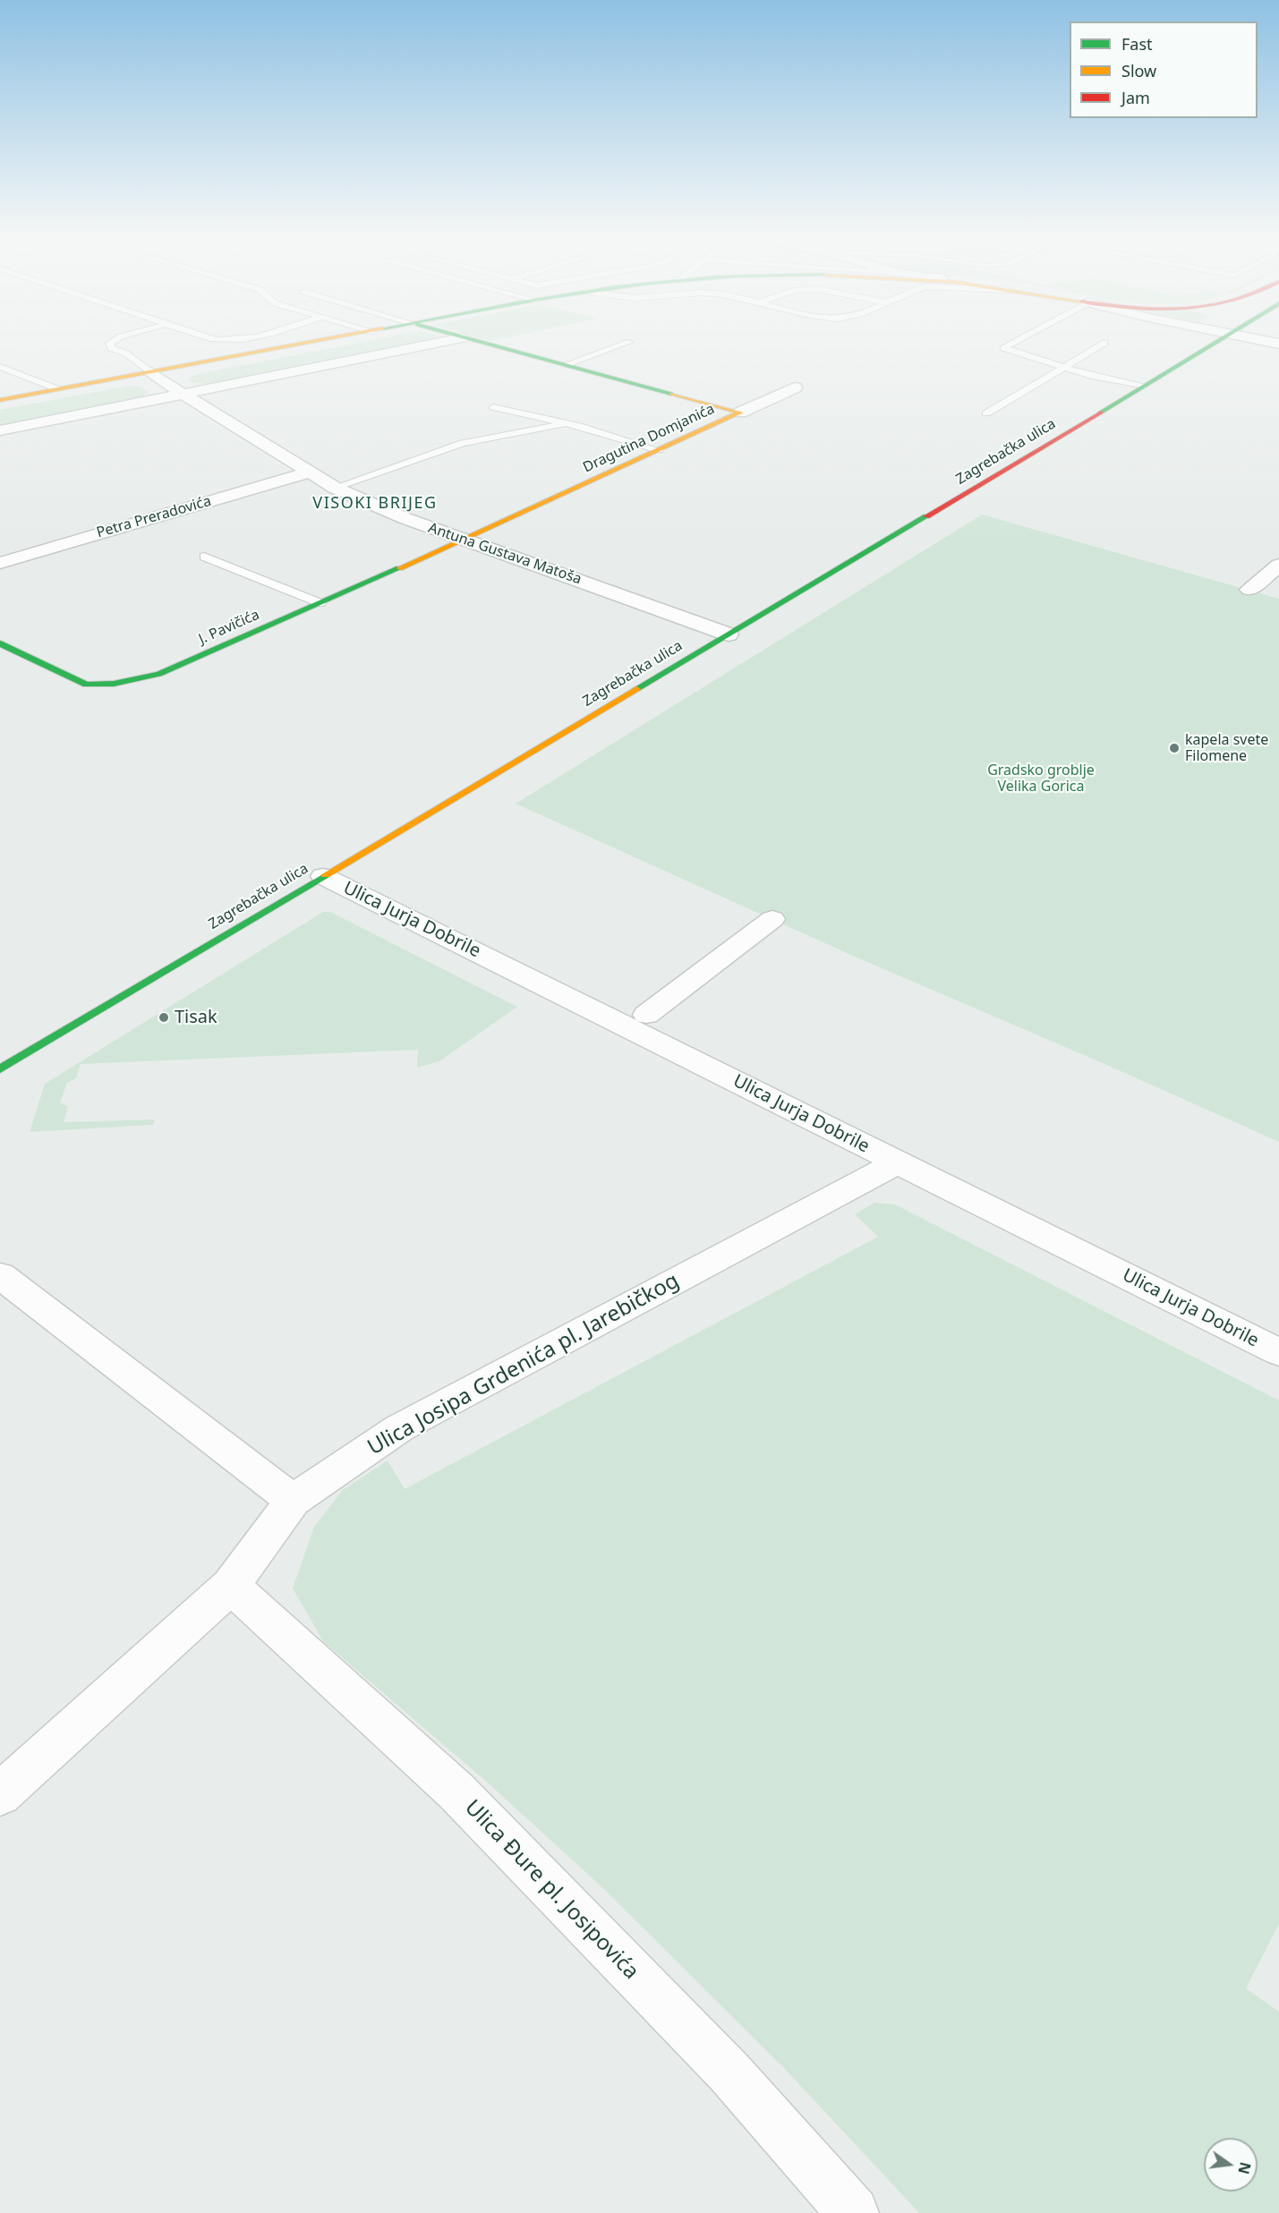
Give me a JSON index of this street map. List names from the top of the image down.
{
  "streets": {
    "main road": ["Dragutina Domjanića", "Zagrebačka ulica", "J. Pavičića"],
    "street": [
      "Petra Preradovića",
      "Antuna Gustava Matoša",
      "Ulica Jurja Dobrile",
      "Ulica Josipa Grdenića pl. Jarebičkog",
      "Ulica Đure pl. Josipovića"
    ]
  },
  "crossings": [
    ["Dragutina Domjanića", "Antuna Gustava Matoša"],
    ["Dragutina Domjanića", "J. Pavičića"],
    ["Zagrebačka ulica", "Antuna Gustava Matoša"],
    ["Zagrebačka ulica", "Ulica Jurja Dobrile"],
    ["Petra Preradovića", "Antuna Gustava Matoša"],
    ["Antuna Gustava Matoša", "J. Pavičića"],
    ["Ulica Jurja Dobrile", "Ulica Josipa Grdenića pl. Jarebičkog"],
    ["Ulica Josipa Grdenića pl. Jarebičkog", "Ulica Đure pl. Josipovića"]
  ],
  "districts": ["VISOKI BRIJEG"],
  "parks": ["Gradsko groblje Velika Gorica"],
  "places": ["kapela svete Filomene", "Tisak"],
  "legend": ["Fast", "Slow", "Jam"],
  "north": "right"
}
